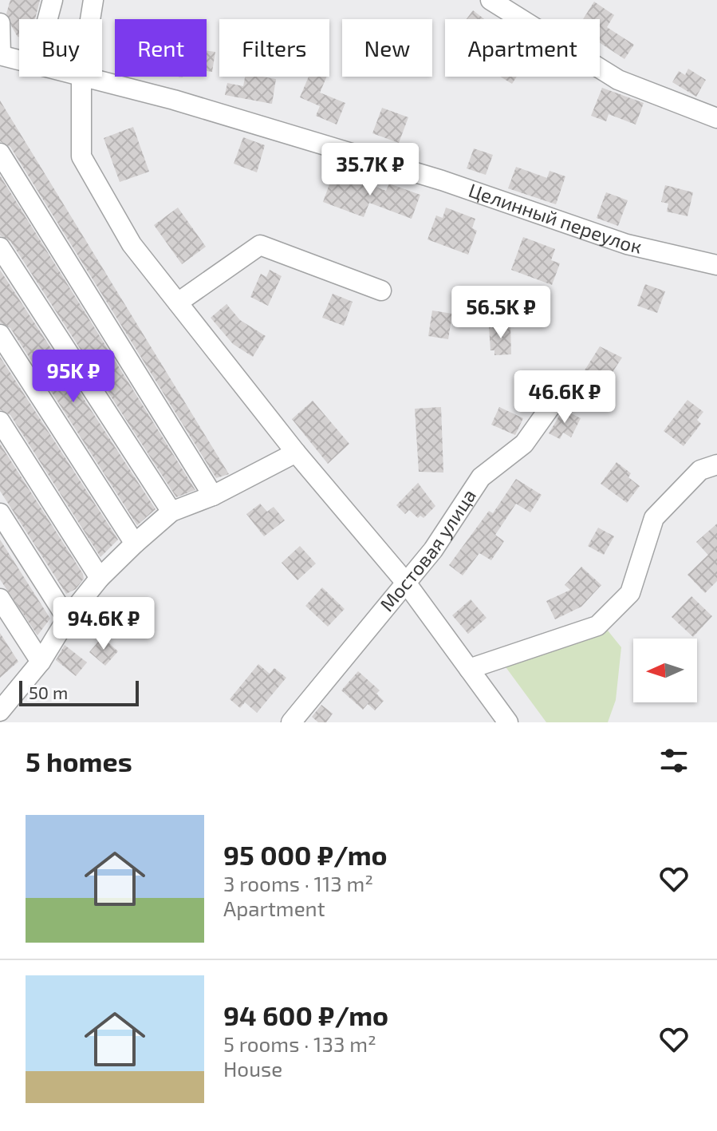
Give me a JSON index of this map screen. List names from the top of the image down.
{
  "streets": {
    "street": ["Целинный переулок", "Мостовая улица"]
  },
  "scale_bar": "50 m",
  "north": "left",
  "page": {
    "chip": [
      "Buy",
      "Rent",
      "Filters",
      "New",
      "Apartment"
    ],
    "price": [
      "35.7K ₽",
      "56.5K ₽",
      "95K ₽",
      "46.6K ₽",
      "94.6K ₽"
    ],
    "scale": "50 m",
    "heading": "5 homes",
    "list": [
      {
        "name": "95 000 ₽/mo",
        "note": "3 rooms · 113 m² · Apartment"
      },
      {
        "name": "94 600 ₽/mo",
        "note": "5 rooms · 133 m² · House"
      }
    ]
  }
}
